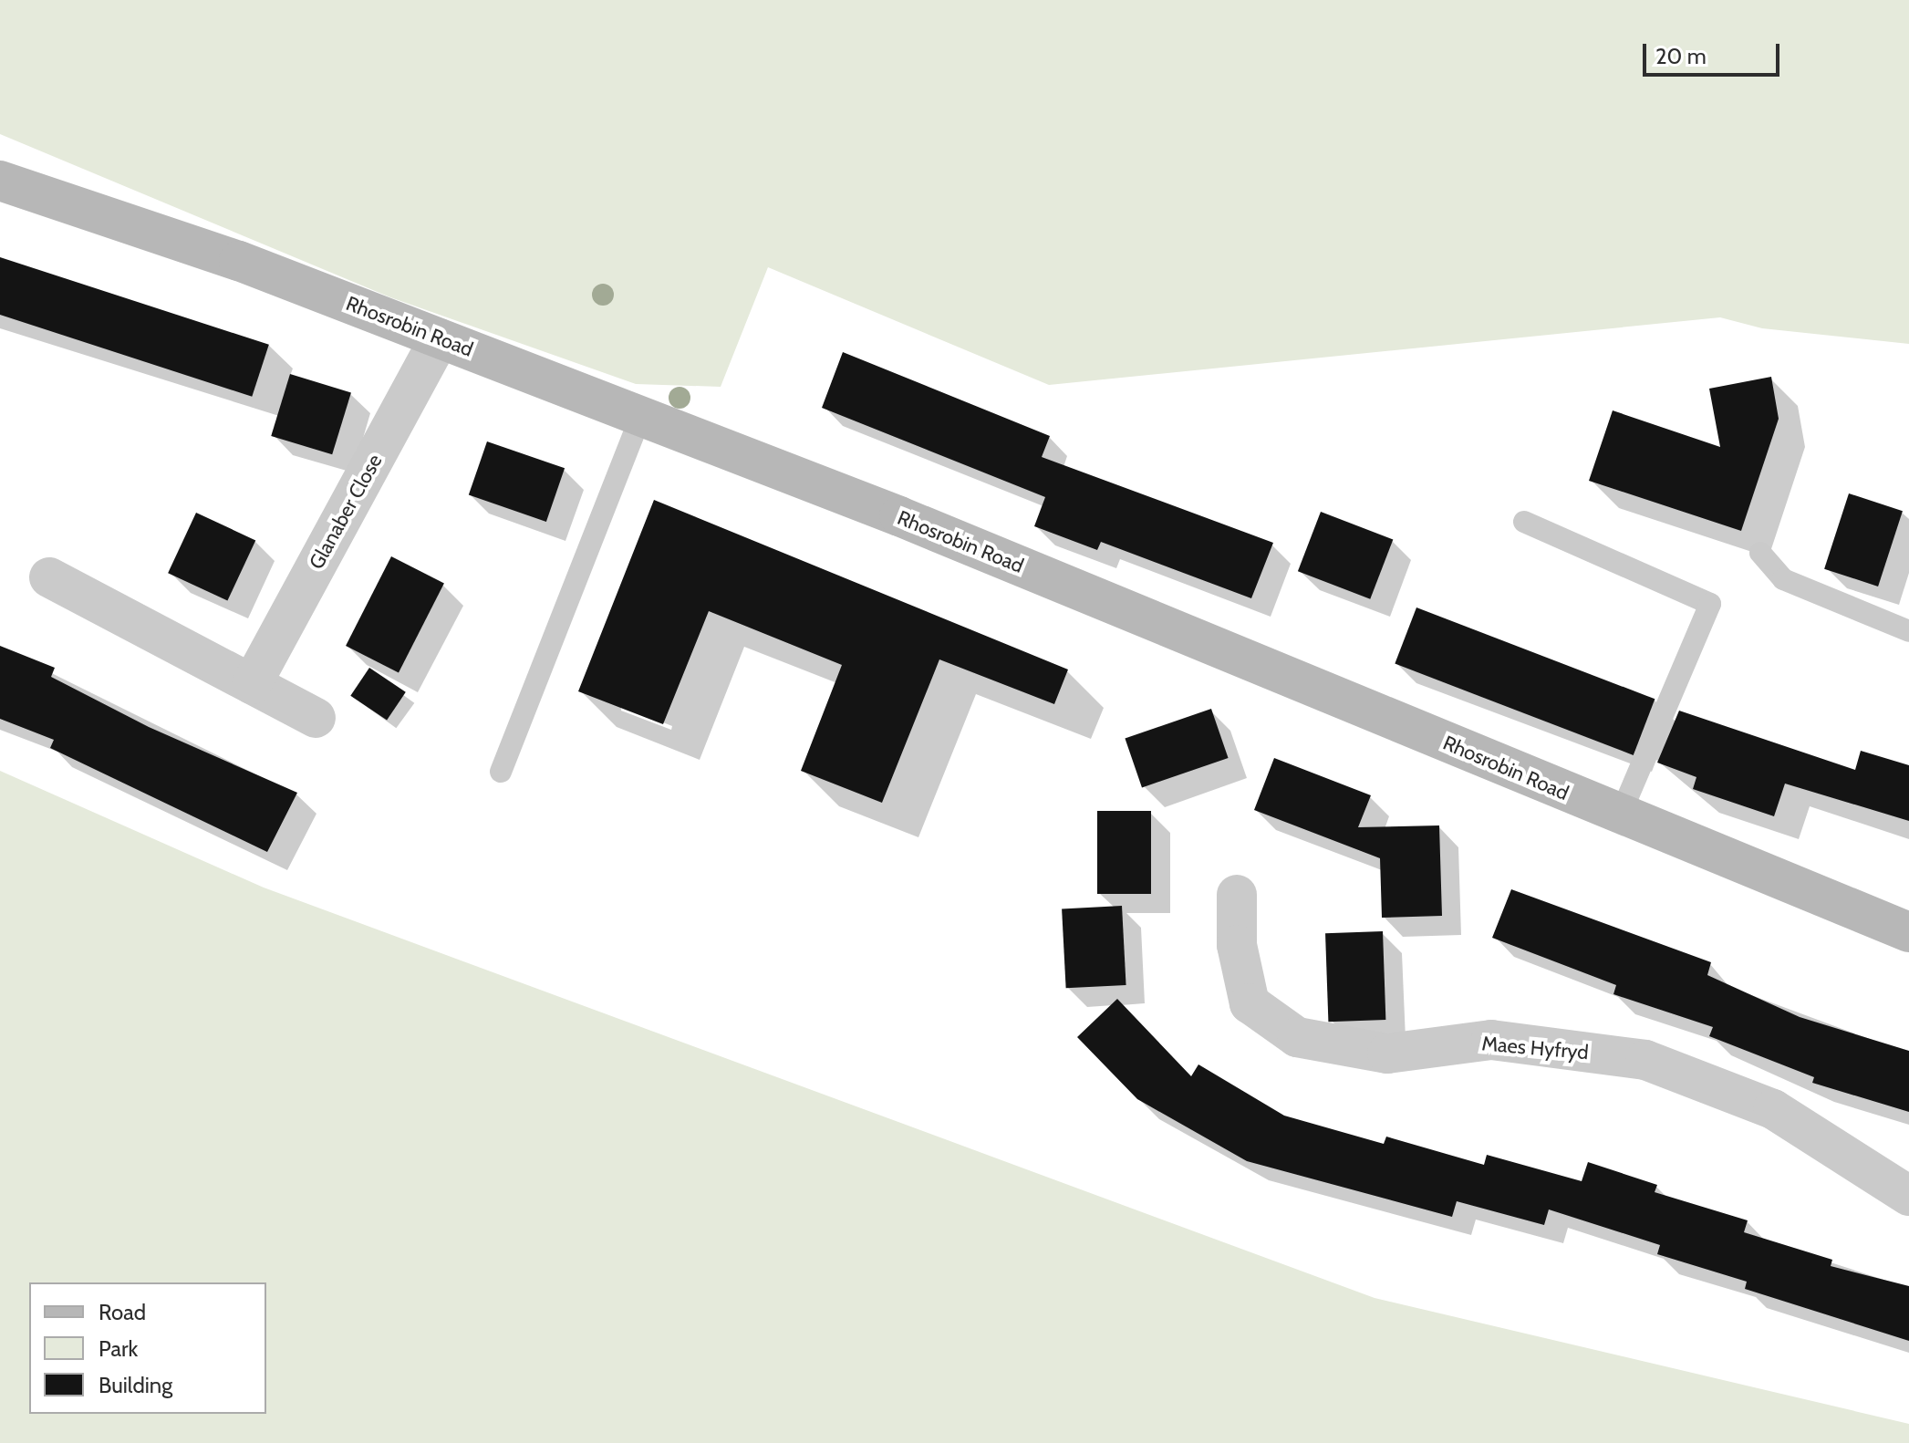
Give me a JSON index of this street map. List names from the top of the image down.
{
  "streets": {
    "street": ["Rhosrobin Road", "Glanaber Close", "Maes Hyfryd"]
  },
  "crossings": [
    ["Rhosrobin Road", "Glanaber Close"]
  ],
  "legend": ["Road", "Park", "Building"],
  "scale_bar": "20 m"
}
